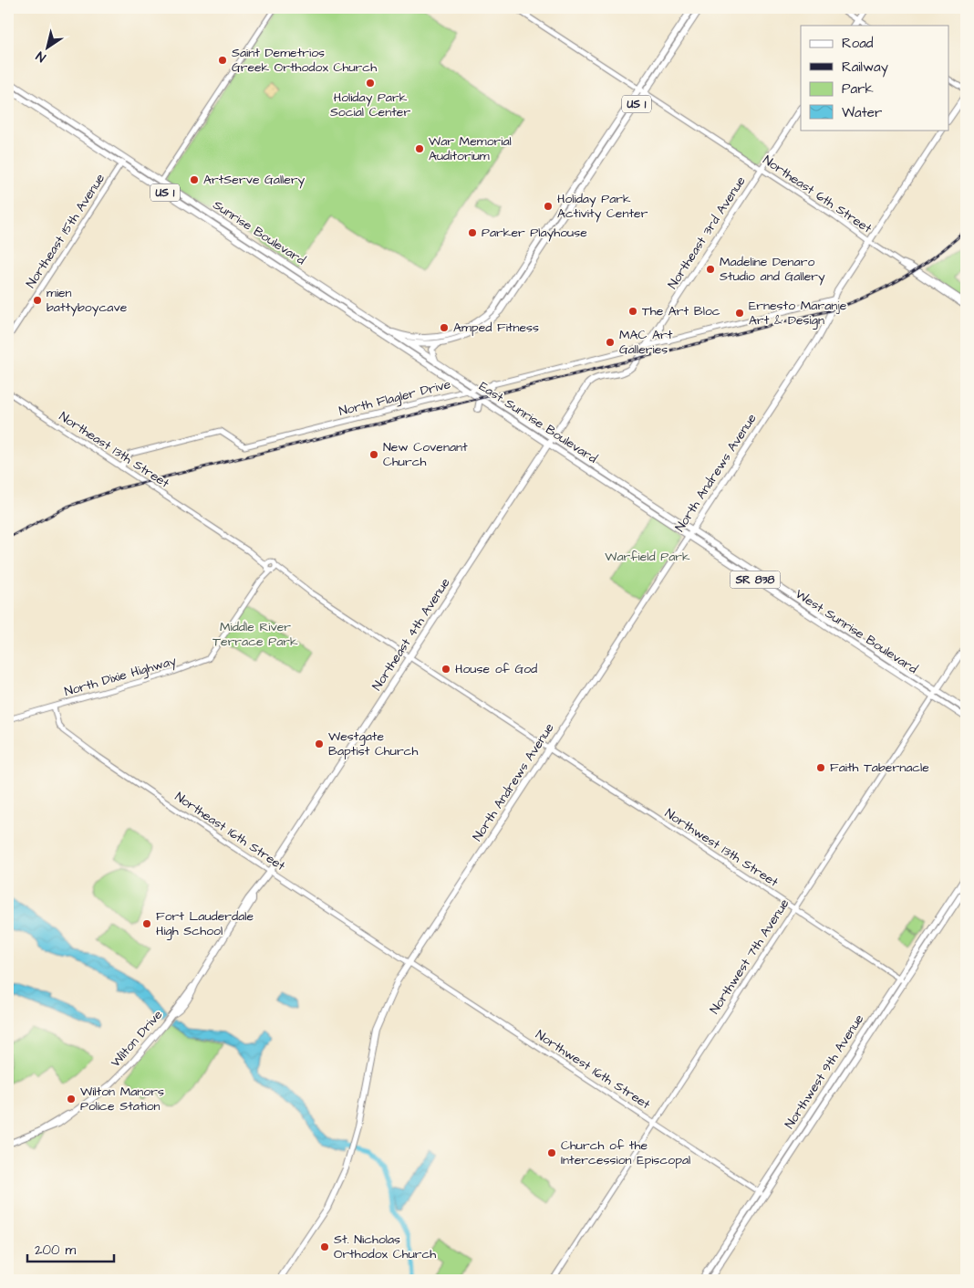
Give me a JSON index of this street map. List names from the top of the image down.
{
  "streets": {
    "main road": [
      "US 1",
      "Sunrise Boulevard",
      "Northeast 3rd Avenue",
      "East Sunrise Boulevard",
      "North Andrews Avenue",
      "SR 838",
      "West Sunrise Boulevard",
      "Northeast 4th Avenue",
      "Northwest 7th Avenue",
      "Wilton Drive",
      "Northwest 9th Avenue"
    ],
    "street": [
      "Northeast 6th Street",
      "Northeast 15th Avenue",
      "North Flagler Drive",
      "Northeast 13th Street",
      "North Dixie Highway",
      "Northeast 16th Street",
      "Northwest 13th Street",
      "Northwest 16th Street"
    ]
  },
  "crossings": [
    ["US 1", "Northeast 6th Street"],
    ["US 1", "Sunrise Boulevard"],
    ["US 1", "East Sunrise Boulevard"],
    ["Northeast 6th Street", "Northeast 3rd Avenue"],
    ["Northeast 6th Street", "North Andrews Avenue"],
    ["Northeast 15th Avenue", "Sunrise Boulevard"],
    ["Sunrise Boulevard", "East Sunrise Boulevard"],
    ["Northeast 3rd Avenue", "North Flagler Drive"],
    ["Northeast 3rd Avenue", "Northeast 4th Avenue"],
    ["North Flagler Drive", "East Sunrise Boulevard"],
    ["North Flagler Drive", "Northeast 13th Street"],
    ["North Flagler Drive", "North Andrews Avenue"],
    ["East Sunrise Boulevard", "North Andrews Avenue"],
    ["East Sunrise Boulevard", "West Sunrise Boulevard"],
    ["East Sunrise Boulevard", "Northeast 4th Avenue"],
    ["Northeast 13th Street", "North Andrews Avenue"],
    ["Northeast 13th Street", "Northeast 4th Avenue"],
    ["Northeast 13th Street", "North Dixie Highway"],
    ["Northeast 13th Street", "Northwest 13th Street"],
    ["North Andrews Avenue", "West Sunrise Boulevard"],
    ["North Andrews Avenue", "Northeast 16th Street"],
    ["North Andrews Avenue", "Northwest 13th Street"],
    ["North Andrews Avenue", "Northwest 16th Street"],
    ["West Sunrise Boulevard", "Northwest 7th Avenue"],
    ["Northeast 4th Avenue", "Northeast 16th Street"],
    ["Northeast 4th Avenue", "Wilton Drive"],
    ["North Dixie Highway", "Northeast 16th Street"],
    ["Northeast 16th Street", "Northwest 16th Street"],
    ["Northwest 13th Street", "Northwest 7th Avenue"],
    ["Northwest 13th Street", "Northwest 9th Avenue"],
    ["Northwest 7th Avenue", "Northwest 16th Street"],
    ["Northwest 16th Street", "Northwest 9th Avenue"]
  ],
  "parks": ["Warfield Park", "Middle River Terrace Park"],
  "places": [
    "Saint Demetrios Greek Orthodox Church",
    "Holiday Park Social Center",
    "War Memorial Auditorium",
    "ArtServe Gallery",
    "Holiday Park Activity Center",
    "Parker Playhouse",
    "Madeline Denaro Studio and Gallery",
    "mien battyboycave",
    "The Art Bloc",
    "Ernesto Maranje Art & Design",
    "Amped Fitness",
    "MAC Art Galleries",
    "New Covenant Church",
    "House of God",
    "Westgate Baptist Church",
    "Faith Tabernacle",
    "Fort Lauderdale High School",
    "Wilton Manors Police Station",
    "Church of the Intercession Episcopal",
    "St. Nicholas Orthodox Church"
  ],
  "legend": [
    "Road",
    "Railway",
    "Park",
    "Water"
  ],
  "scale_bar": "200 m",
  "north": "bottom left"
}
